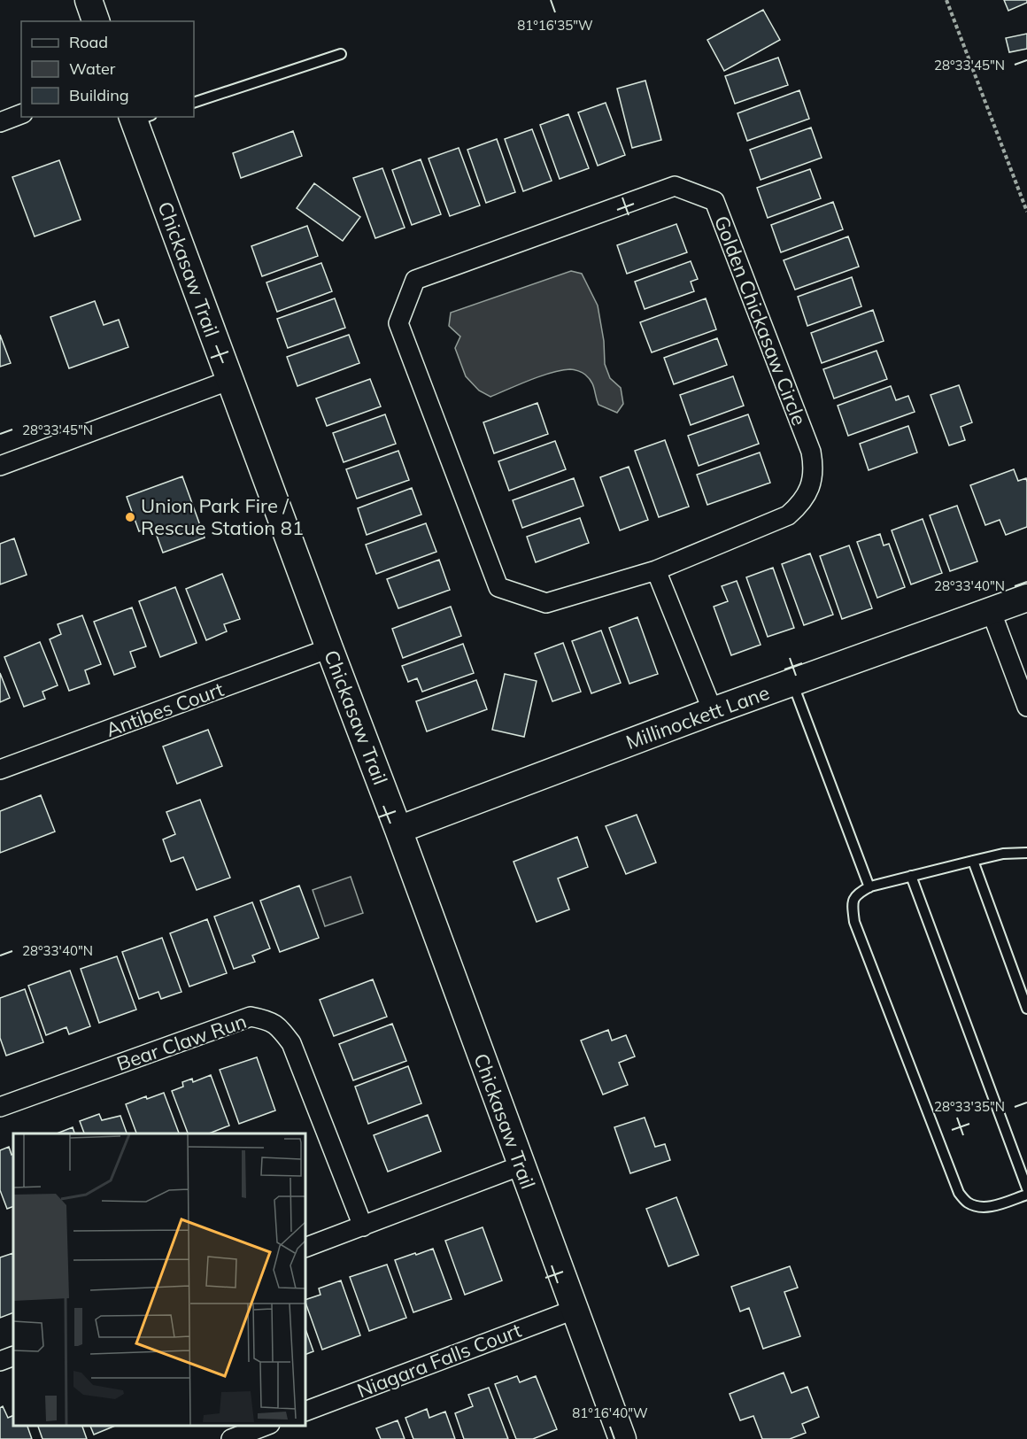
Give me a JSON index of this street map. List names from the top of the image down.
{
  "streets": {
    "street": [
      "Chickasaw Trail",
      "Golden Chickasaw Circle",
      "Antibes Court",
      "Millinockett Lane",
      "Bear Claw Run",
      "Niagara Falls Court"
    ]
  },
  "crossings": [
    ["Chickasaw Trail", "Antibes Court"],
    ["Chickasaw Trail", "Millinockett Lane"],
    ["Chickasaw Trail", "Niagara Falls Court"]
  ],
  "places": ["Union Park Fire / Rescue Station 81"],
  "legend": ["Road", "Water", "Building"],
  "coordinates": [
    "81°16'35\"W",
    "28°33'45\"N",
    "28°33'40\"N",
    "28°33'35\"N",
    "81°16'40\"W"
  ]
}
